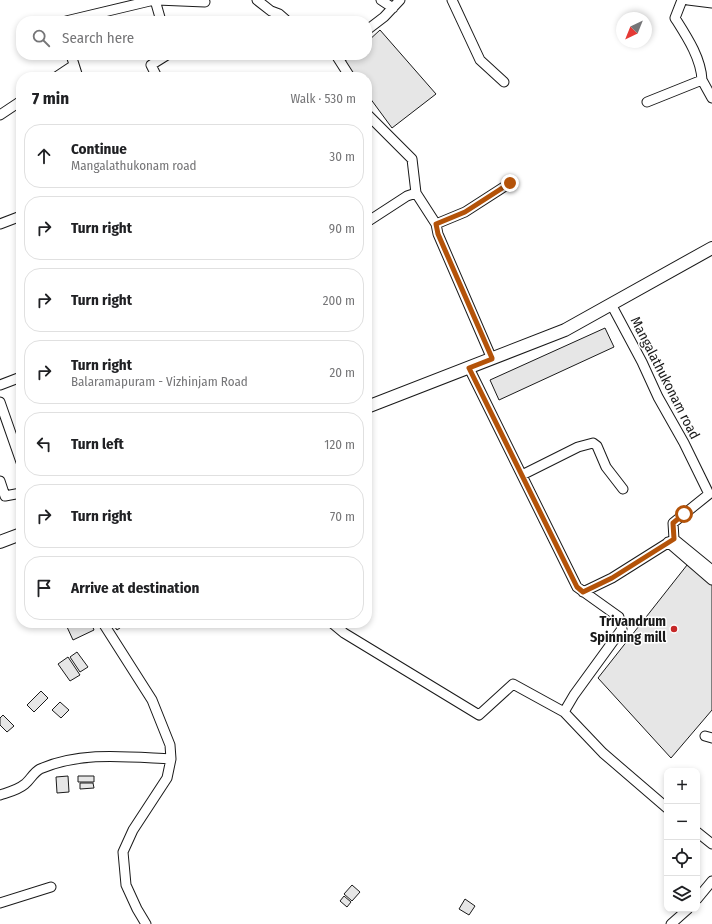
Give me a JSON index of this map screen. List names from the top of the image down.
{
  "streets": {
    "street": ["Mangalathukonam road"]
  },
  "places": ["Trivandrum Spinning mill"],
  "north": "bottom left",
  "page": {
    "search": "Search here",
    "heading": ["7 min", "Walk · 530 m"],
    "list": [
      ["Continue", "Mangalathukonam road", "30 m"],
      ["Turn right", "90 m"],
      ["Turn right", "200 m"],
      ["Turn right", "Balaramapuram - Vizhinjam Road", "20 m"],
      ["Turn left", "120 m"],
      ["Turn right", "70 m"],
      "Arrive at destination"
    ],
    "map_buttons": ["+", "−"]
  }
}
